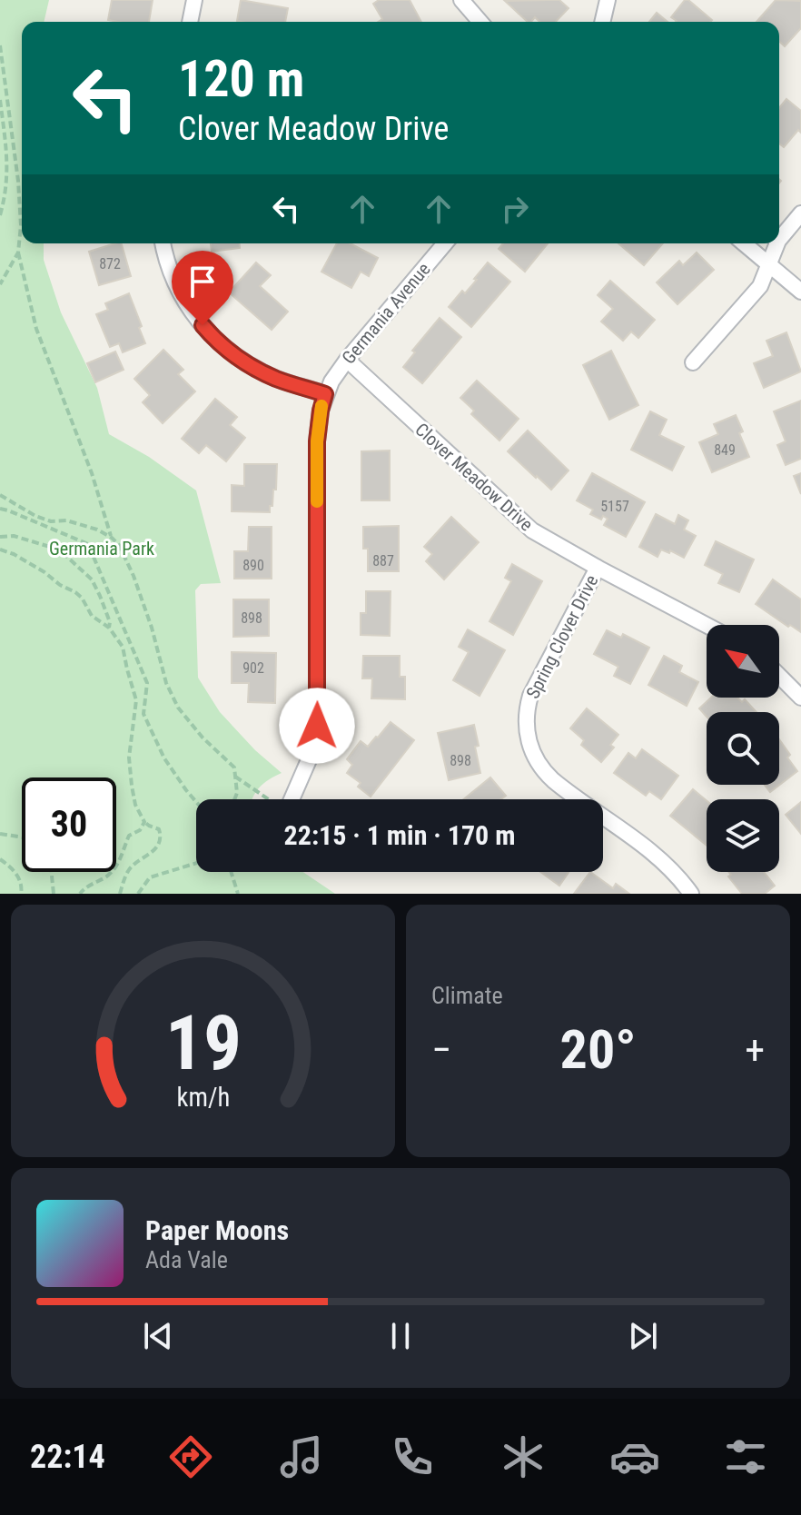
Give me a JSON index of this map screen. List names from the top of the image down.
{
  "streets": {
    "street": ["Germania Avenue", "Clover Meadow Drive", "Spring Clover Drive"]
  },
  "crossings": [
    ["Germania Avenue", "Clover Meadow Drive"],
    ["Clover Meadow Drive", "Spring Clover Drive"]
  ],
  "parks": ["Germania Park"],
  "house_numbers": [
    "872",
    "849",
    "5157",
    "887",
    "890",
    "898",
    "902",
    "898"
  ],
  "north": "top left",
  "page": {
    "turn": ["120 m", "Clover Meadow Drive"],
    "limit": "30",
    "trip": "22:15 · 1 min · 170 m",
    "tile": "Climate",
    "heat": ["−", "20°", "+"],
    "song": ["Paper Moons", "Ada Vale"],
    "tabs": "22:14",
    "gauge": ["19", "km/h"]
  }
}
